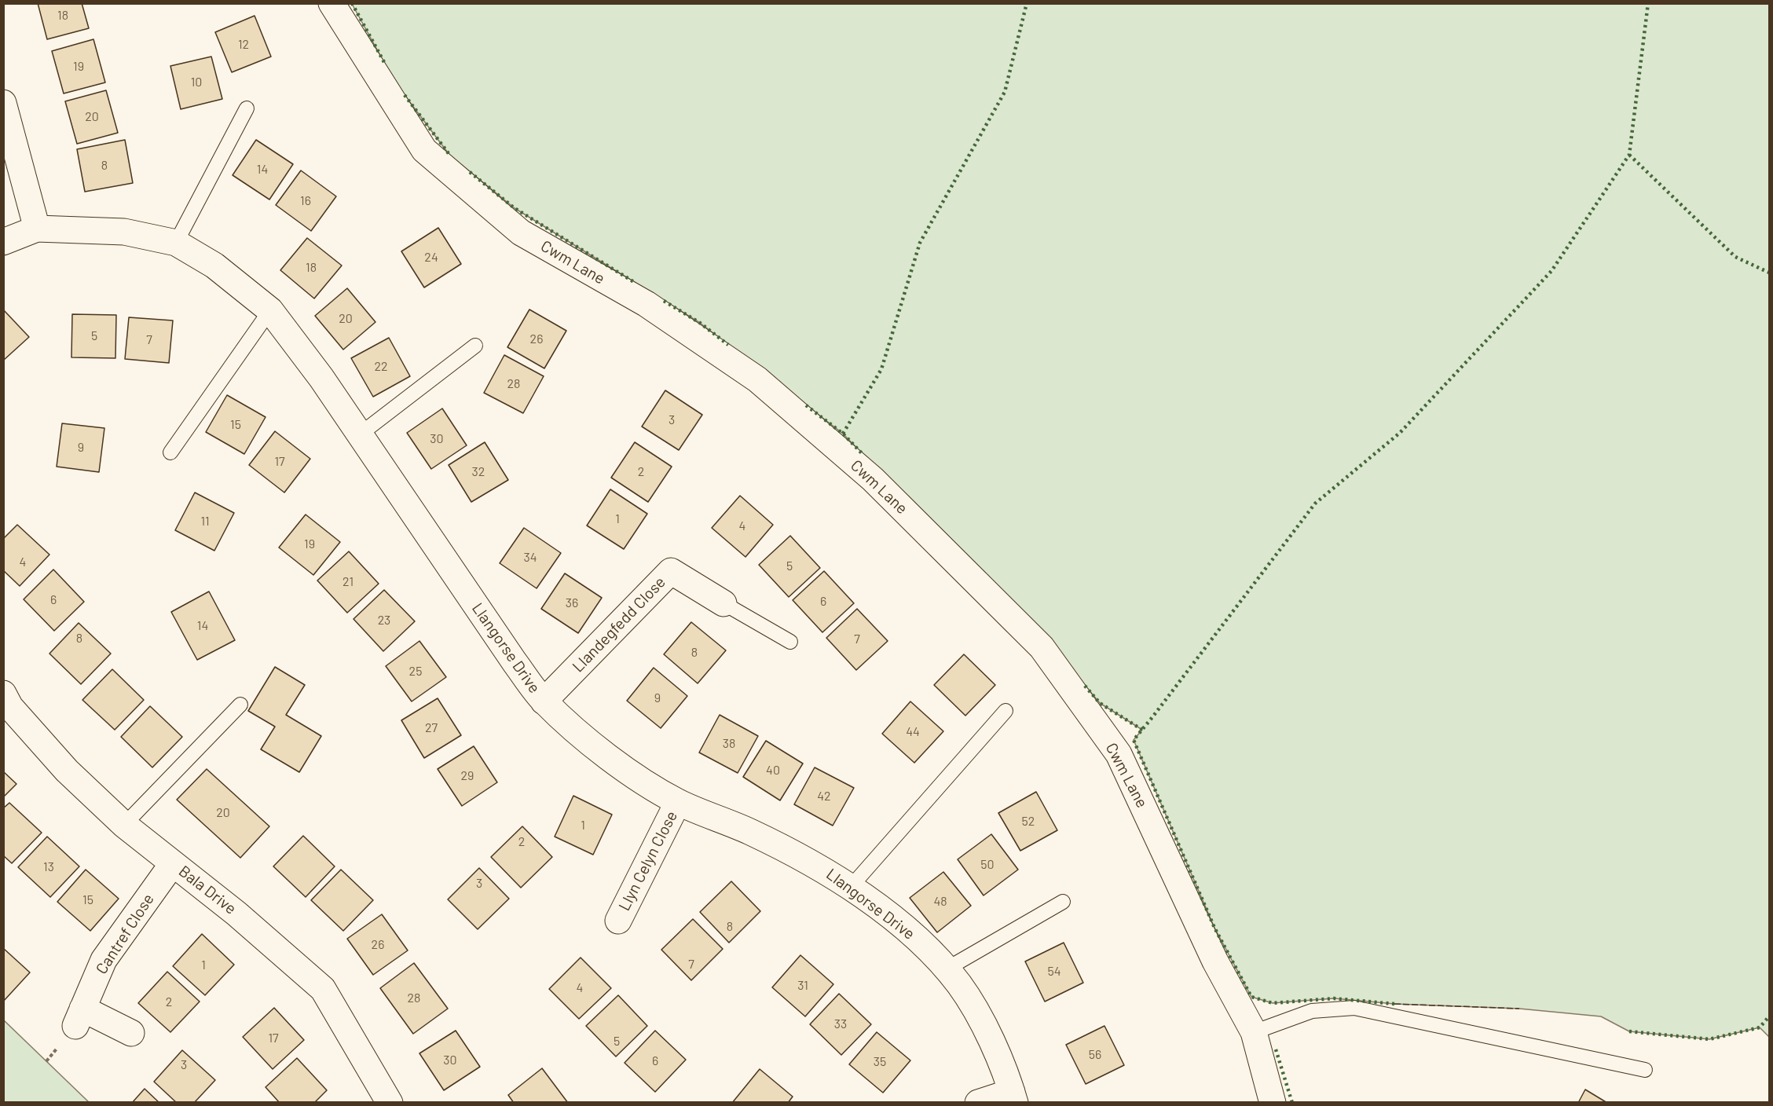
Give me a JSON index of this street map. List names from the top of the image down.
{
  "streets": {
    "street": [
      "Cwm Lane",
      "Llandegfedd Close",
      "Llangorse Drive",
      "Llyn Celyn Close",
      "Bala Drive",
      "Cantref Close"
    ]
  },
  "crossings": [
    ["Llandegfedd Close", "Llangorse Drive"],
    ["Llangorse Drive", "Llyn Celyn Close"],
    ["Bala Drive", "Cantref Close"]
  ],
  "house_numbers": [
    "18",
    "12",
    "19",
    "10",
    "20",
    "8",
    "14",
    "16",
    "24",
    "18",
    "20",
    "5",
    "26",
    "7",
    "22",
    "28",
    "3",
    "15",
    "30",
    "9",
    "17",
    "32",
    "2",
    "1",
    "11",
    "4",
    "19",
    "34",
    "4",
    "5",
    "21",
    "6",
    "6",
    "36",
    "23",
    "14",
    "8",
    "7",
    "8",
    "25",
    "9",
    "27",
    "44",
    "38",
    "40",
    "29",
    "42",
    "20",
    "52",
    "1",
    "2",
    "50",
    "13",
    "3",
    "15",
    "48",
    "8",
    "26",
    "7",
    "1",
    "54",
    "31",
    "4",
    "28",
    "2",
    "33",
    "17",
    "5",
    "56",
    "30",
    "6",
    "35",
    "3"
  ]
}
